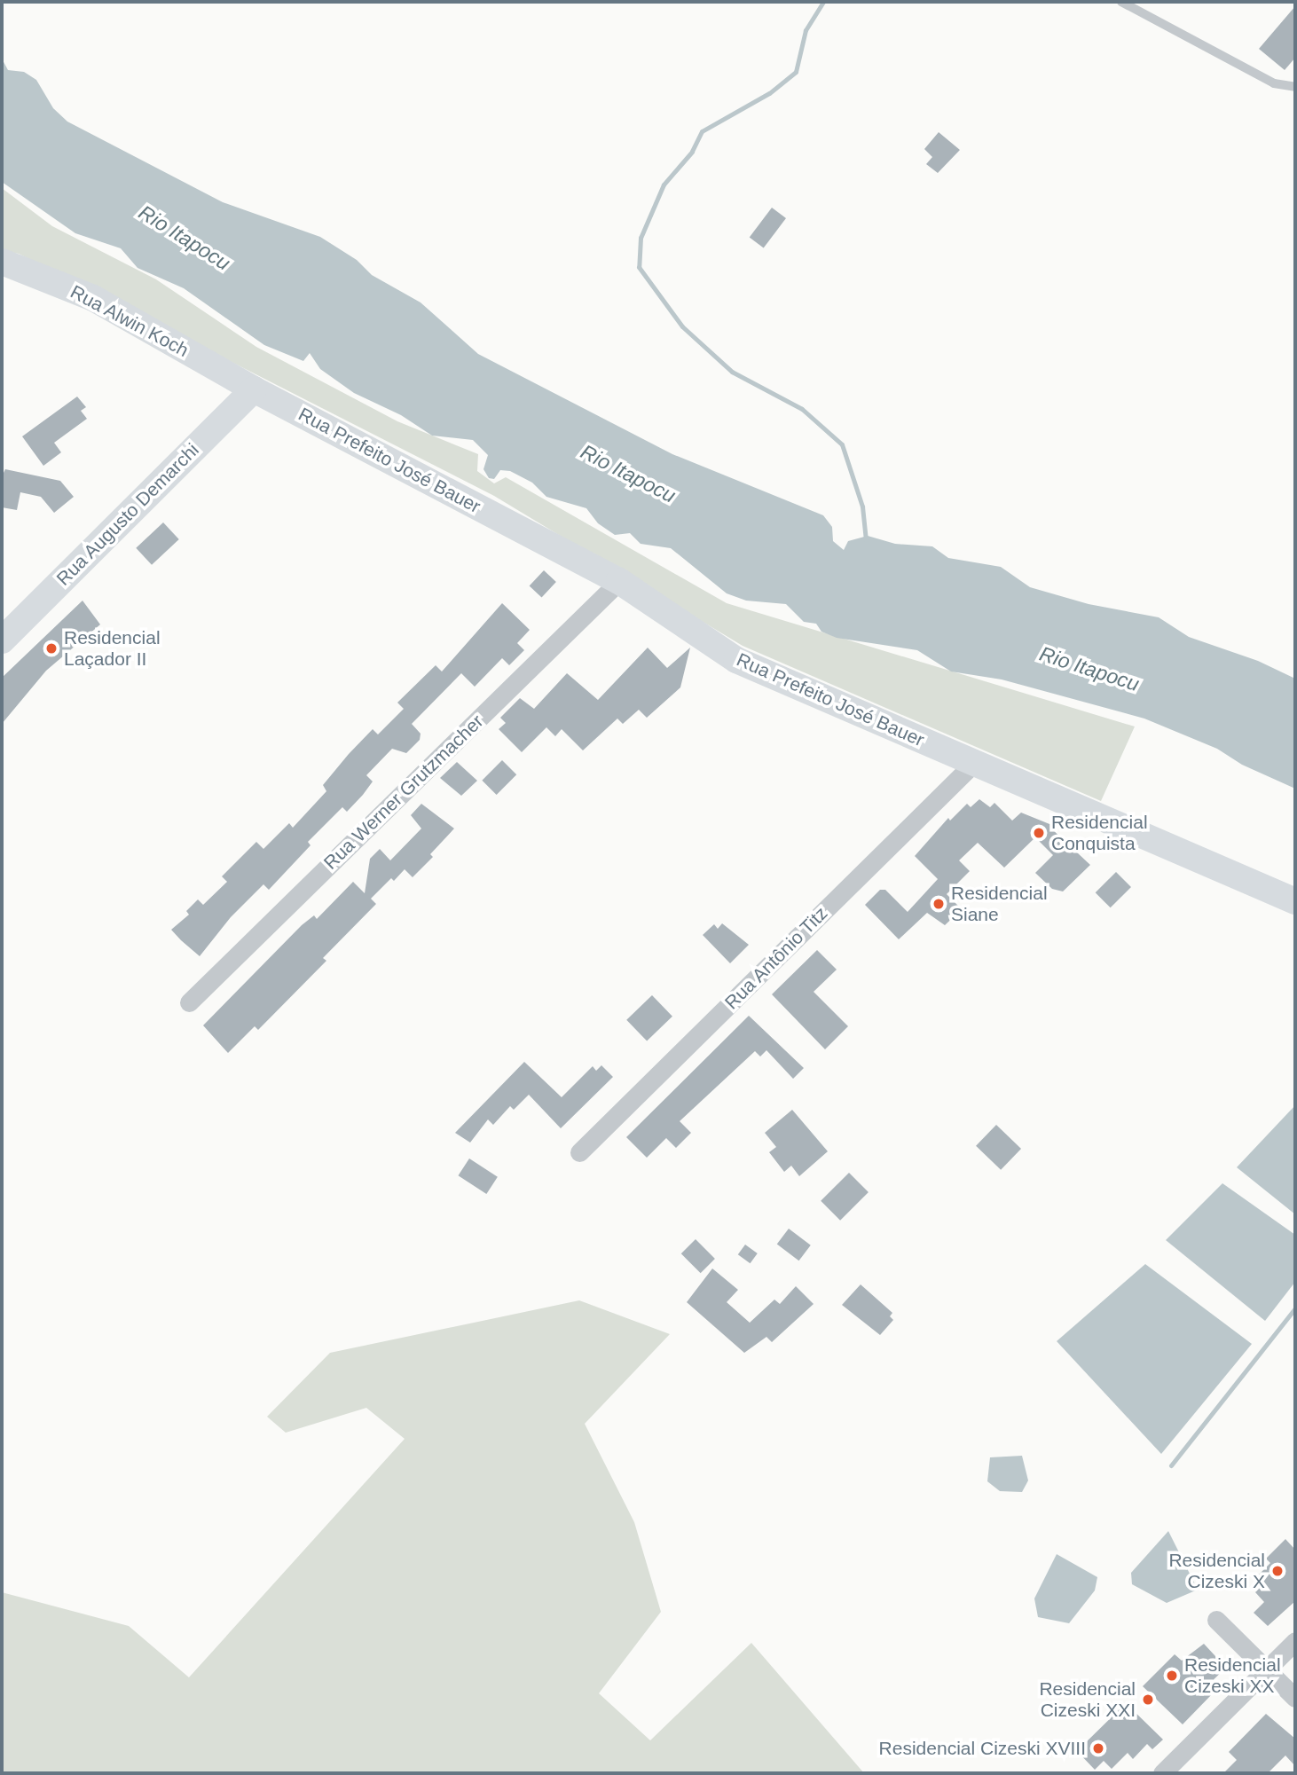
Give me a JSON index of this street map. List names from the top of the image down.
{
  "streets": {
    "street": [
      "Rua Alwin Koch",
      "Rua Prefeito José Bauer",
      "Rua Augusto Demarchi",
      "Rua Werner Grutzmacher",
      "Rua Antônio Titz"
    ]
  },
  "crossings": [
    ["Rua Alwin Koch", "Rua Prefeito José Bauer"],
    ["Rua Alwin Koch", "Rua Augusto Demarchi"],
    ["Rua Prefeito José Bauer", "Rua Augusto Demarchi"],
    ["Rua Prefeito José Bauer", "Rua Werner Grutzmacher"],
    ["Rua Prefeito José Bauer", "Rua Antônio Titz"]
  ],
  "water": ["Rio Itapocu"],
  "places": [
    "Residencial Laçador II",
    "Residencial Conquista",
    "Residencial Siane",
    "Residencial Cizeski X",
    "Residencial Cizeski XX",
    "Residencial Cizeski XXI",
    "Residencial Cizeski XVIII"
  ]
}
